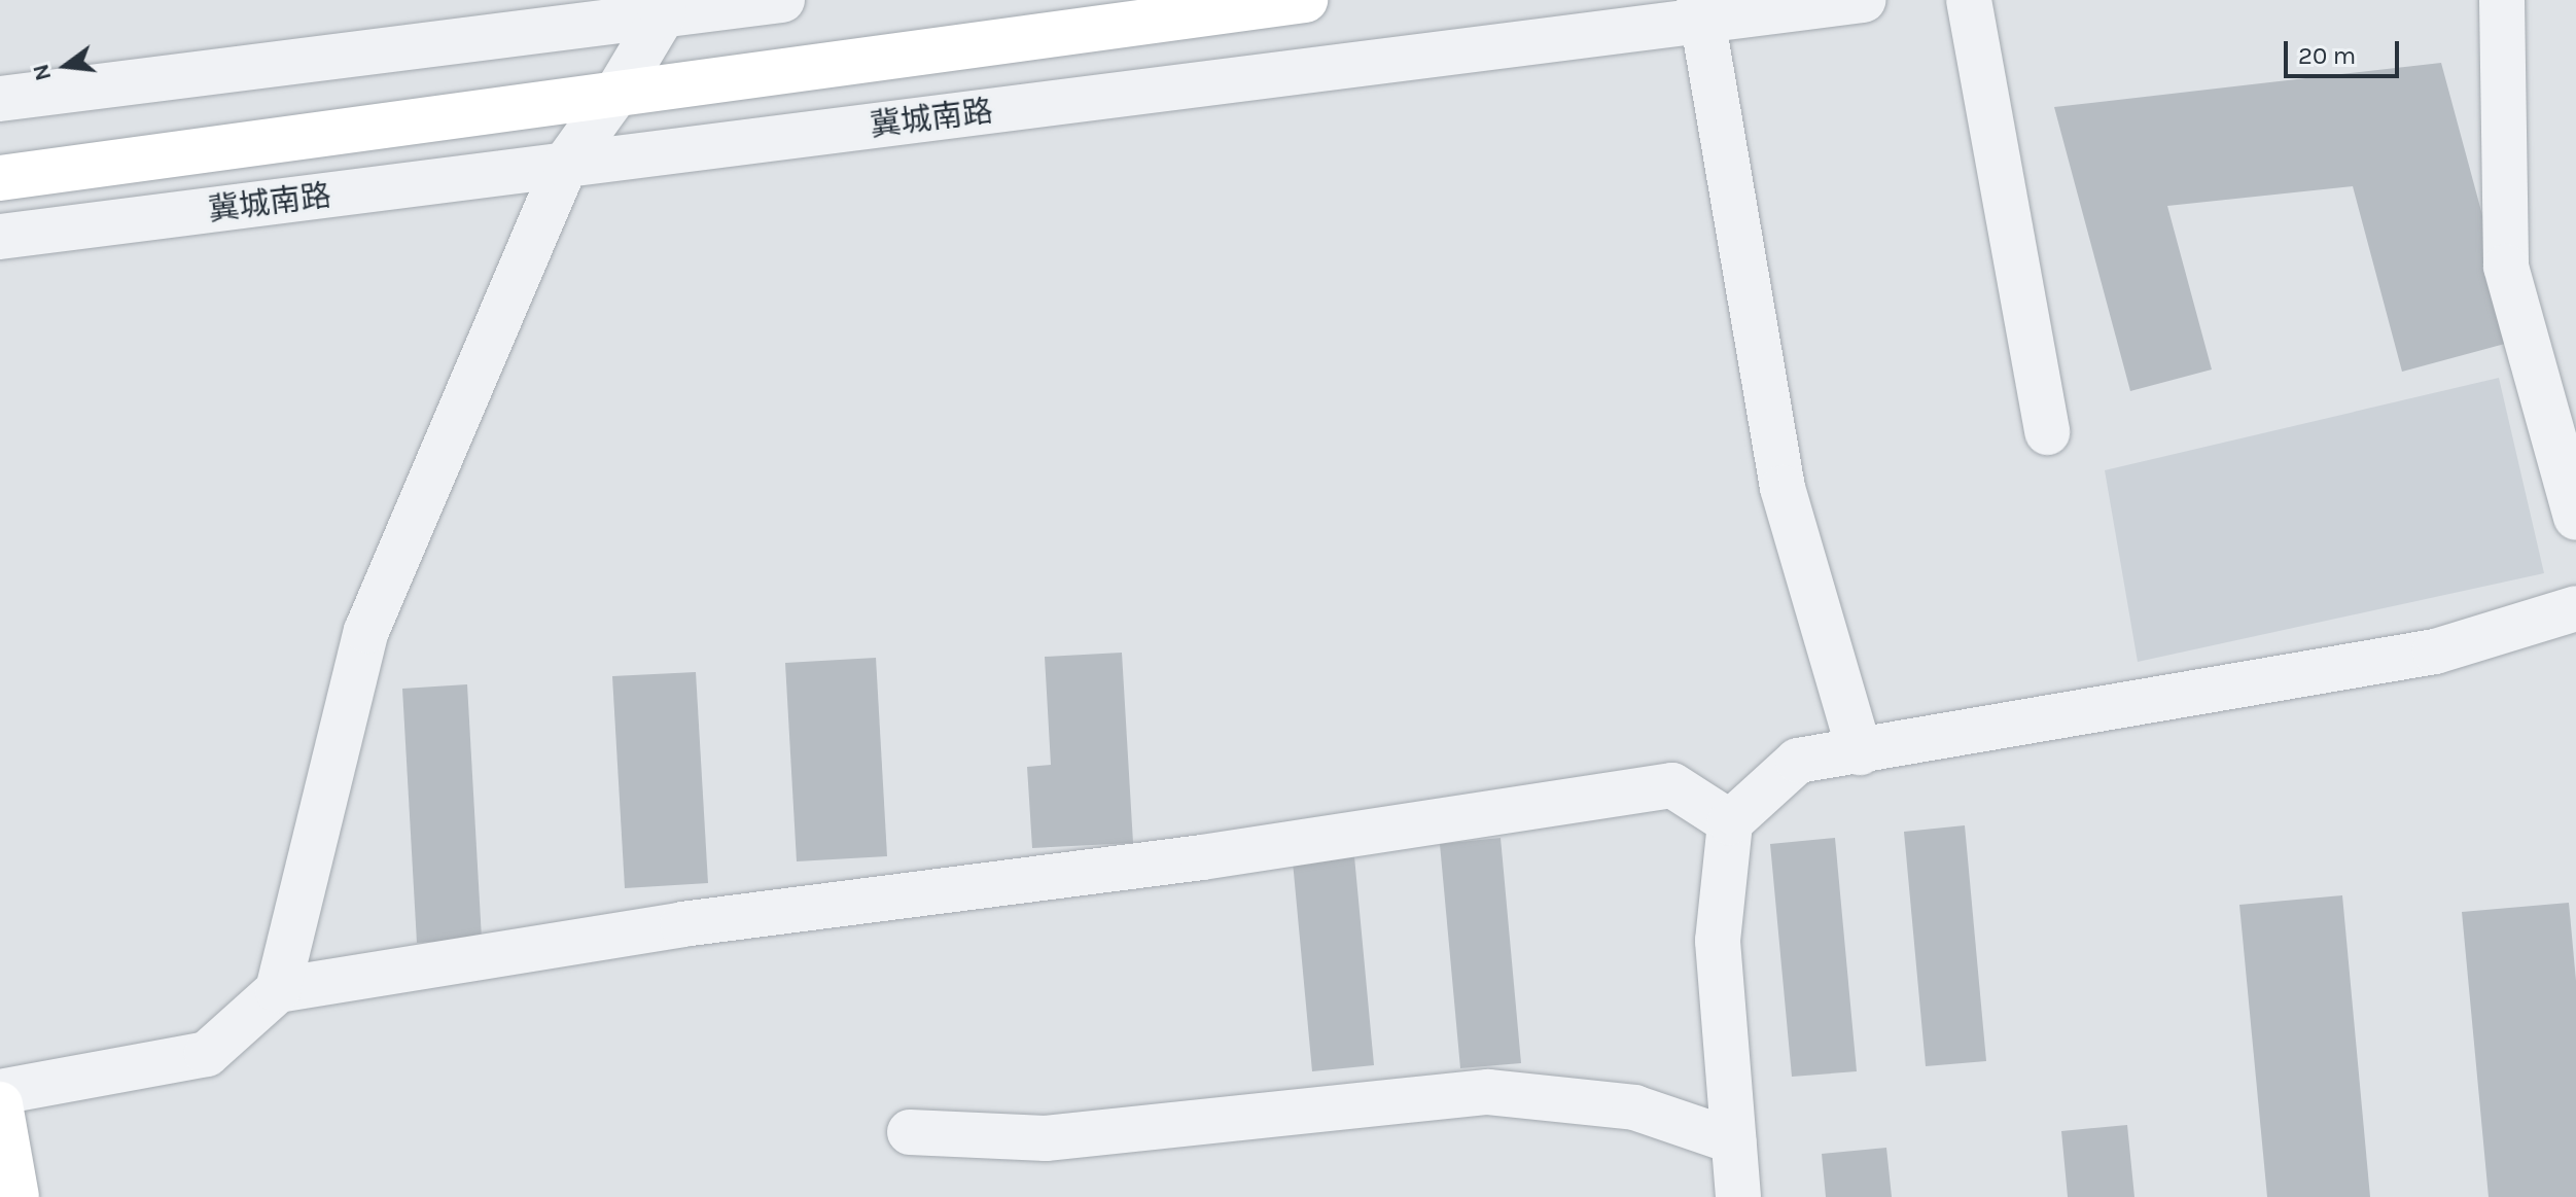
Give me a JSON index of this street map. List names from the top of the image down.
{
  "streets": {
    "main road": ["冀城南路"]
  },
  "scale_bar": "20 m",
  "north": "left"
}
